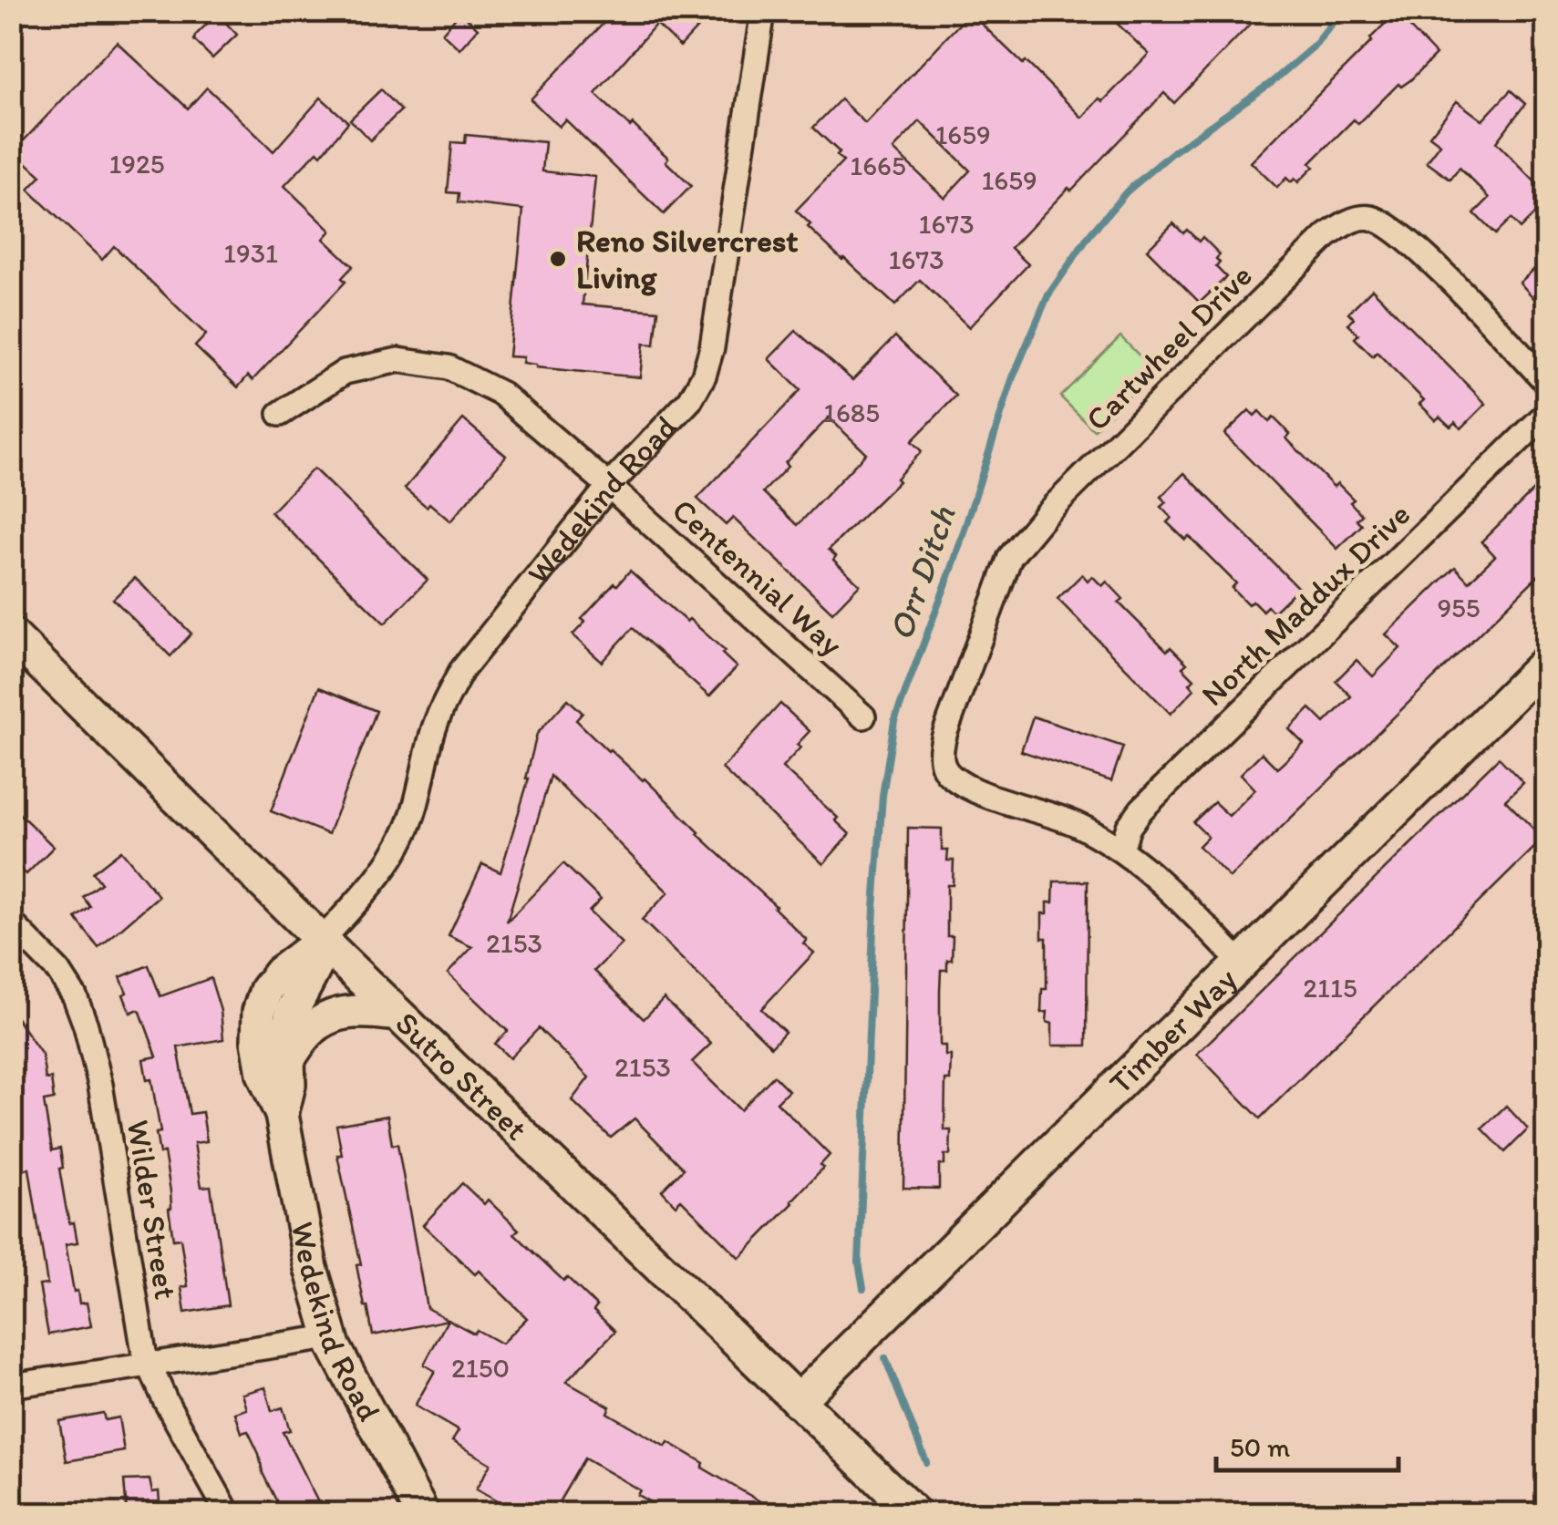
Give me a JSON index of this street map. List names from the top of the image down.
{
  "streets": {
    "street": [
      "Cartwheel Drive",
      "Wedekind Road",
      "Centennial Way",
      "North Maddux Drive",
      "Timber Way",
      "Sutro Street",
      "Wilder Street"
    ]
  },
  "crossings": [
    ["Cartwheel Drive", "North Maddux Drive"],
    ["Wedekind Road", "Centennial Way"],
    ["Wedekind Road", "Sutro Street"],
    ["Timber Way", "Sutro Street"]
  ],
  "water": ["Orr Ditch"],
  "places": ["Reno Silvercrest Living"],
  "house_numbers": [
    "1659",
    "1925",
    "1665",
    "1659",
    "1673",
    "1931",
    "1673",
    "1685",
    "955",
    "2153",
    "2115",
    "2153",
    "2150"
  ],
  "scale_bar": "50 m"
}
